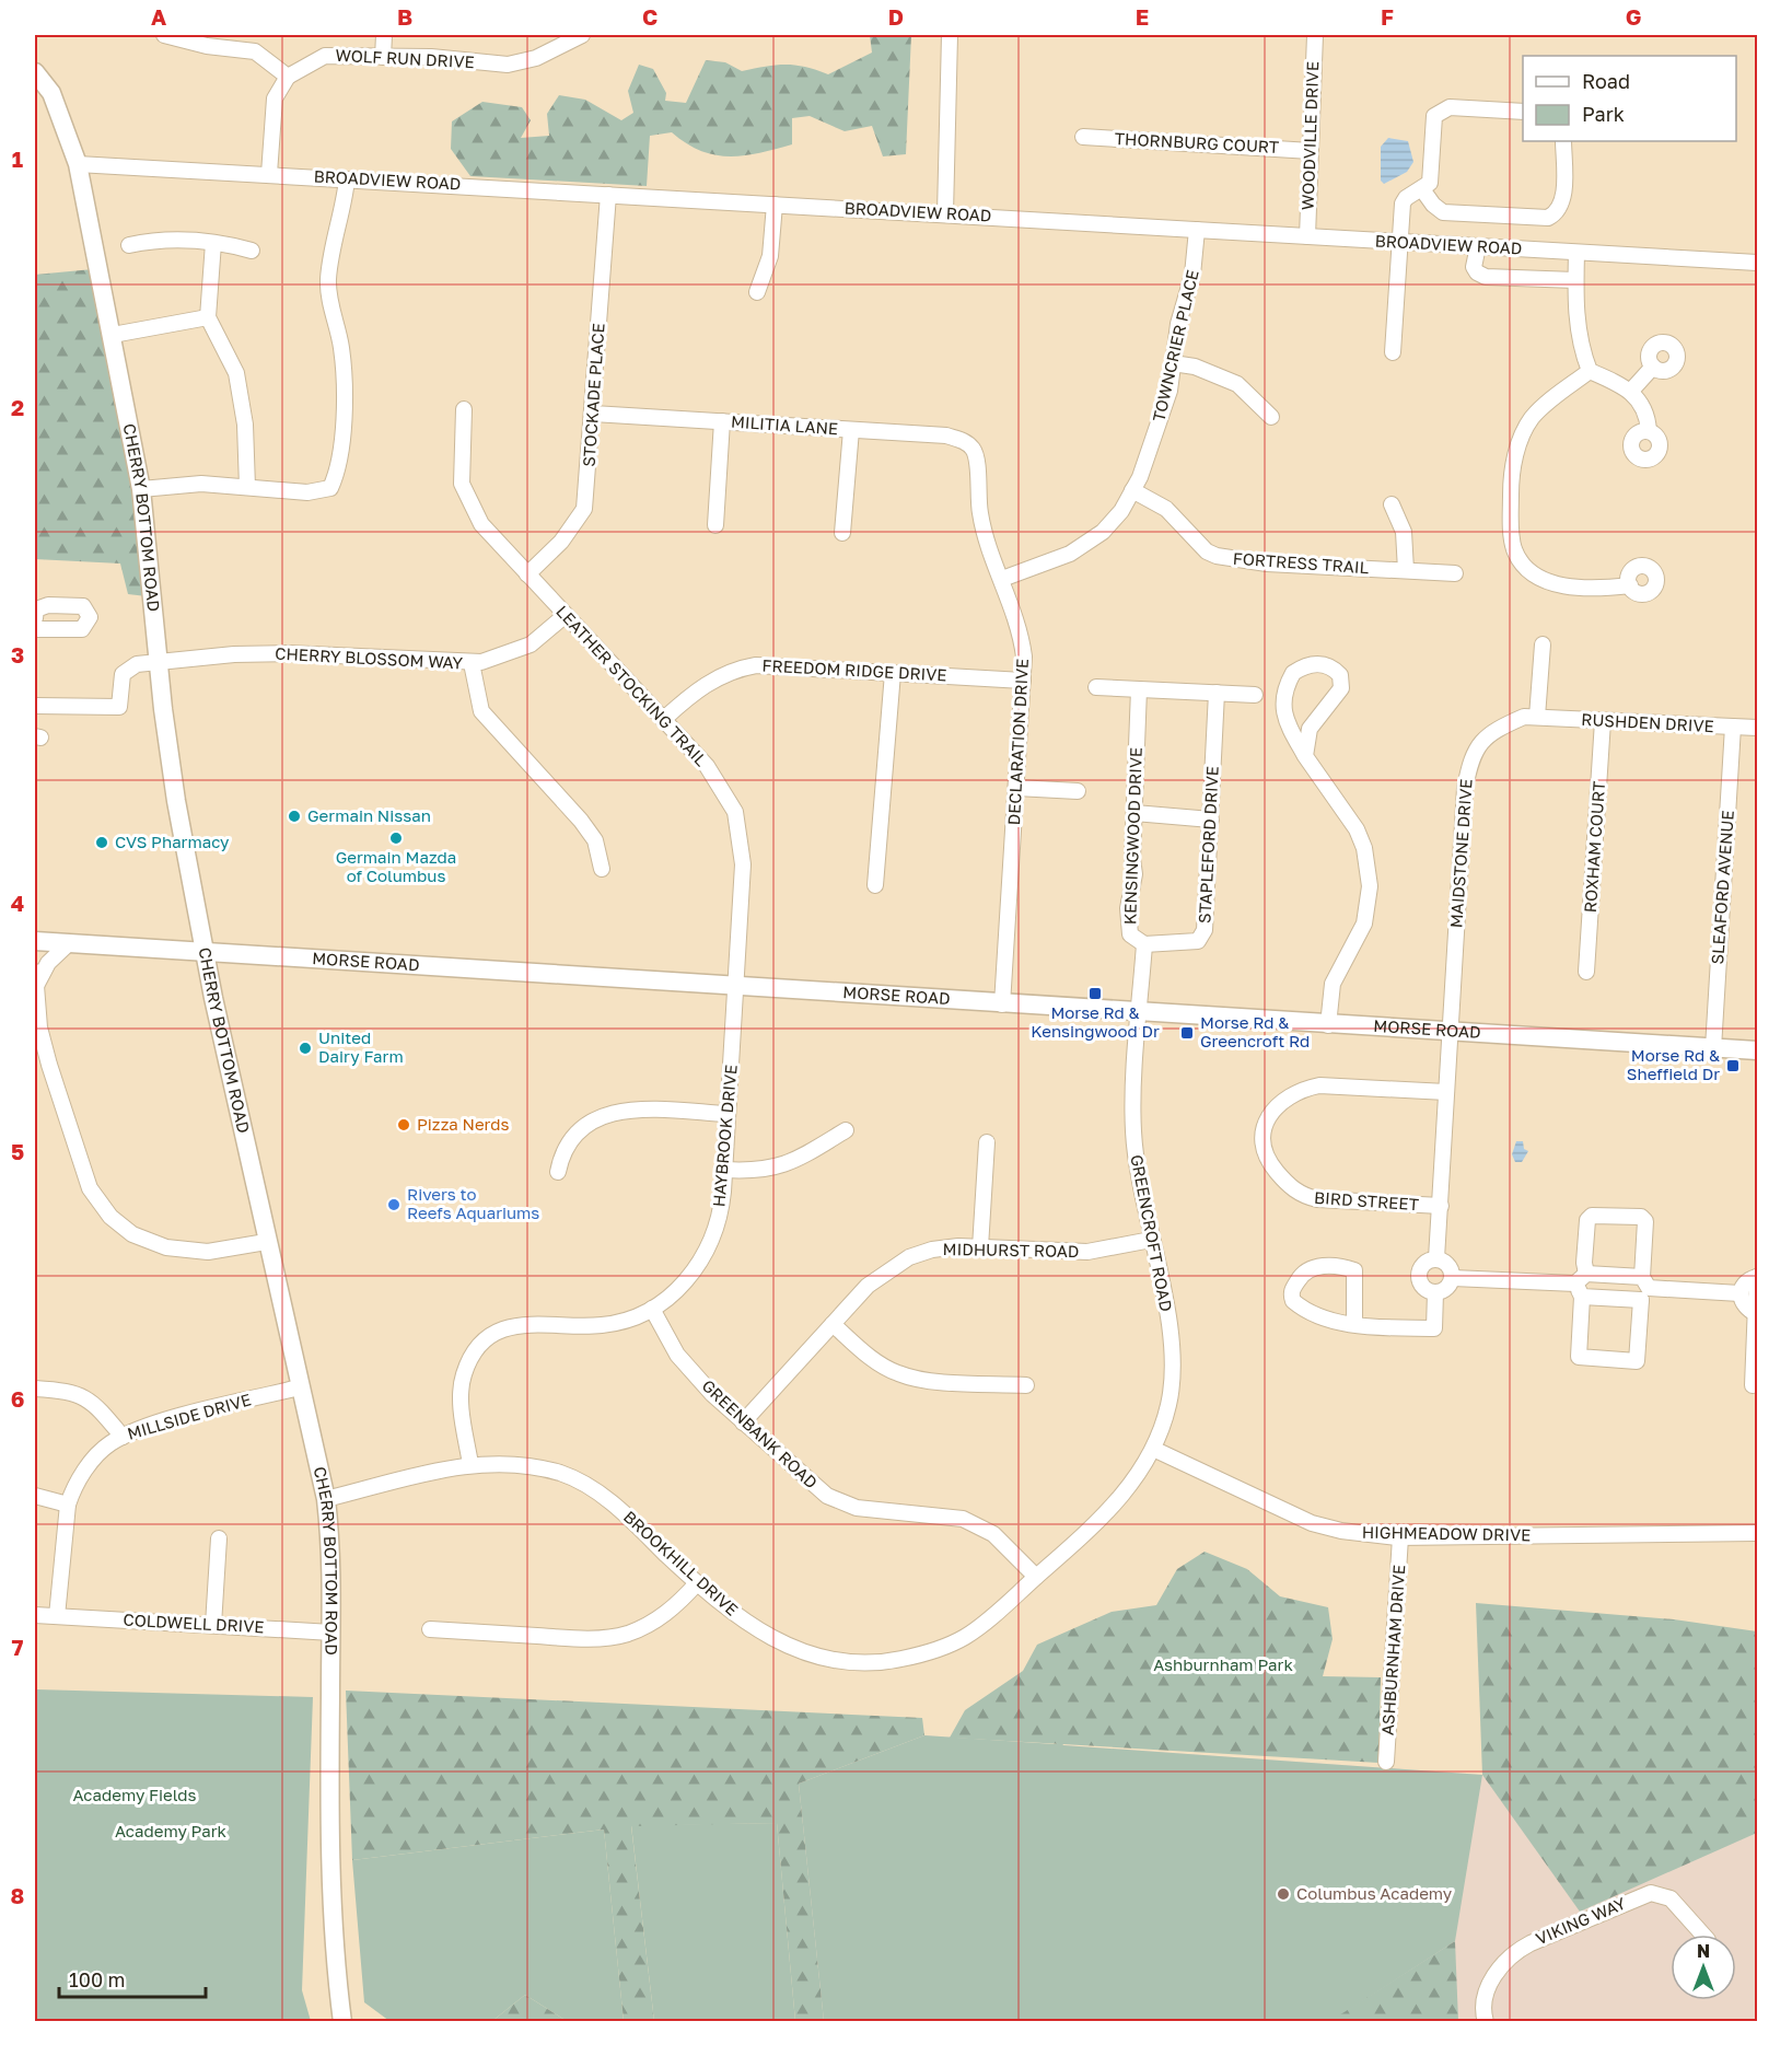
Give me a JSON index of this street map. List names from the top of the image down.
{
  "streets": {
    "main road": ["CHERRY BOTTOM ROAD", "MORSE ROAD"],
    "street": [
      "WOLF RUN DRIVE",
      "WOODVILLE DRIVE",
      "THORNBURG COURT",
      "BROADVIEW ROAD",
      "TOWNCRIER PLACE",
      "STOCKADE PLACE",
      "MILITIA LANE",
      "FORTRESS TRAIL",
      "CHERRY BLOSSOM WAY",
      "FREEDOM RIDGE DRIVE",
      "LEATHER STOCKING TRAIL",
      "RUSHDEN DRIVE",
      "DECLARATION DRIVE",
      "KENSINGWOOD DRIVE",
      "STAPLEFORD DRIVE",
      "ROXHAM COURT",
      "MAIDSTONE DRIVE",
      "SLEAFORD AVENUE",
      "HAYBROOK DRIVE",
      "BIRD STREET",
      "GREENCROFT ROAD",
      "MIDHURST ROAD",
      "MILLSIDE DRIVE",
      "GREENBANK ROAD",
      "HIGHMEADOW DRIVE",
      "BROOKHILL DRIVE",
      "COLDWELL DRIVE",
      "ASHBURNHAM DRIVE",
      "VIKING WAY"
    ]
  },
  "crossings": [
    ["WOODVILLE DRIVE", "THORNBURG COURT"],
    ["WOODVILLE DRIVE", "BROADVIEW ROAD"],
    ["BROADVIEW ROAD", "TOWNCRIER PLACE"],
    ["BROADVIEW ROAD", "STOCKADE PLACE"],
    ["BROADVIEW ROAD", "CHERRY BOTTOM ROAD"],
    ["TOWNCRIER PLACE", "FORTRESS TRAIL"],
    ["TOWNCRIER PLACE", "DECLARATION DRIVE"],
    ["STOCKADE PLACE", "MILITIA LANE"],
    ["STOCKADE PLACE", "LEATHER STOCKING TRAIL"],
    ["MILITIA LANE", "DECLARATION DRIVE"],
    ["CHERRY BOTTOM ROAD", "CHERRY BLOSSOM WAY"],
    ["CHERRY BOTTOM ROAD", "MORSE ROAD"],
    ["CHERRY BOTTOM ROAD", "MILLSIDE DRIVE"],
    ["CHERRY BOTTOM ROAD", "BROOKHILL DRIVE"],
    ["CHERRY BOTTOM ROAD", "COLDWELL DRIVE"],
    ["CHERRY BLOSSOM WAY", "LEATHER STOCKING TRAIL"],
    ["FREEDOM RIDGE DRIVE", "LEATHER STOCKING TRAIL"],
    ["FREEDOM RIDGE DRIVE", "DECLARATION DRIVE"],
    ["LEATHER STOCKING TRAIL", "MORSE ROAD"],
    ["LEATHER STOCKING TRAIL", "HAYBROOK DRIVE"],
    ["RUSHDEN DRIVE", "ROXHAM COURT"],
    ["RUSHDEN DRIVE", "MAIDSTONE DRIVE"],
    ["RUSHDEN DRIVE", "SLEAFORD AVENUE"],
    ["DECLARATION DRIVE", "MORSE ROAD"],
    ["KENSINGWOOD DRIVE", "STAPLEFORD DRIVE"],
    ["KENSINGWOOD DRIVE", "MORSE ROAD"],
    ["KENSINGWOOD DRIVE", "GREENCROFT ROAD"],
    ["MAIDSTONE DRIVE", "MORSE ROAD"],
    ["MAIDSTONE DRIVE", "BIRD STREET"],
    ["SLEAFORD AVENUE", "MORSE ROAD"],
    ["MORSE ROAD", "HAYBROOK DRIVE"],
    ["MORSE ROAD", "GREENCROFT ROAD"],
    ["HAYBROOK DRIVE", "GREENBANK ROAD"],
    ["HAYBROOK DRIVE", "BROOKHILL DRIVE"],
    ["GREENCROFT ROAD", "MIDHURST ROAD"],
    ["GREENCROFT ROAD", "HIGHMEADOW DRIVE"],
    ["GREENCROFT ROAD", "BROOKHILL DRIVE"],
    ["MIDHURST ROAD", "GREENBANK ROAD"],
    ["MILLSIDE DRIVE", "COLDWELL DRIVE"],
    ["GREENBANK ROAD", "BROOKHILL DRIVE"],
    ["HIGHMEADOW DRIVE", "BROOKHILL DRIVE"],
    ["HIGHMEADOW DRIVE", "ASHBURNHAM DRIVE"]
  ],
  "parks": ["Ashburnham Park", "Academy Fields", "Academy Park"],
  "places": {
    "other": [
      "Germain Nissan",
      "Germain Mazda of Columbus",
      "CVS Pharmacy",
      "United Dairy Farm",
      "Pizza Nerds",
      "Rivers to Reefs Aquariums",
      "Columbus Academy"
    ],
    "transit": ["Morse Rd & Kensingwood Dr", "Morse Rd & Greencroft Rd", "Morse Rd & Sheffield Dr"]
  },
  "legend": ["Road", "Park"],
  "scale_bar": "100 m",
  "north": "top",
  "grid": {
    "columns": [
      "A",
      "B",
      "C",
      "D",
      "E",
      "F",
      "G"
    ],
    "rows": [
      "1",
      "2",
      "3",
      "4",
      "5",
      "6",
      "7",
      "8"
    ]
  }
}
